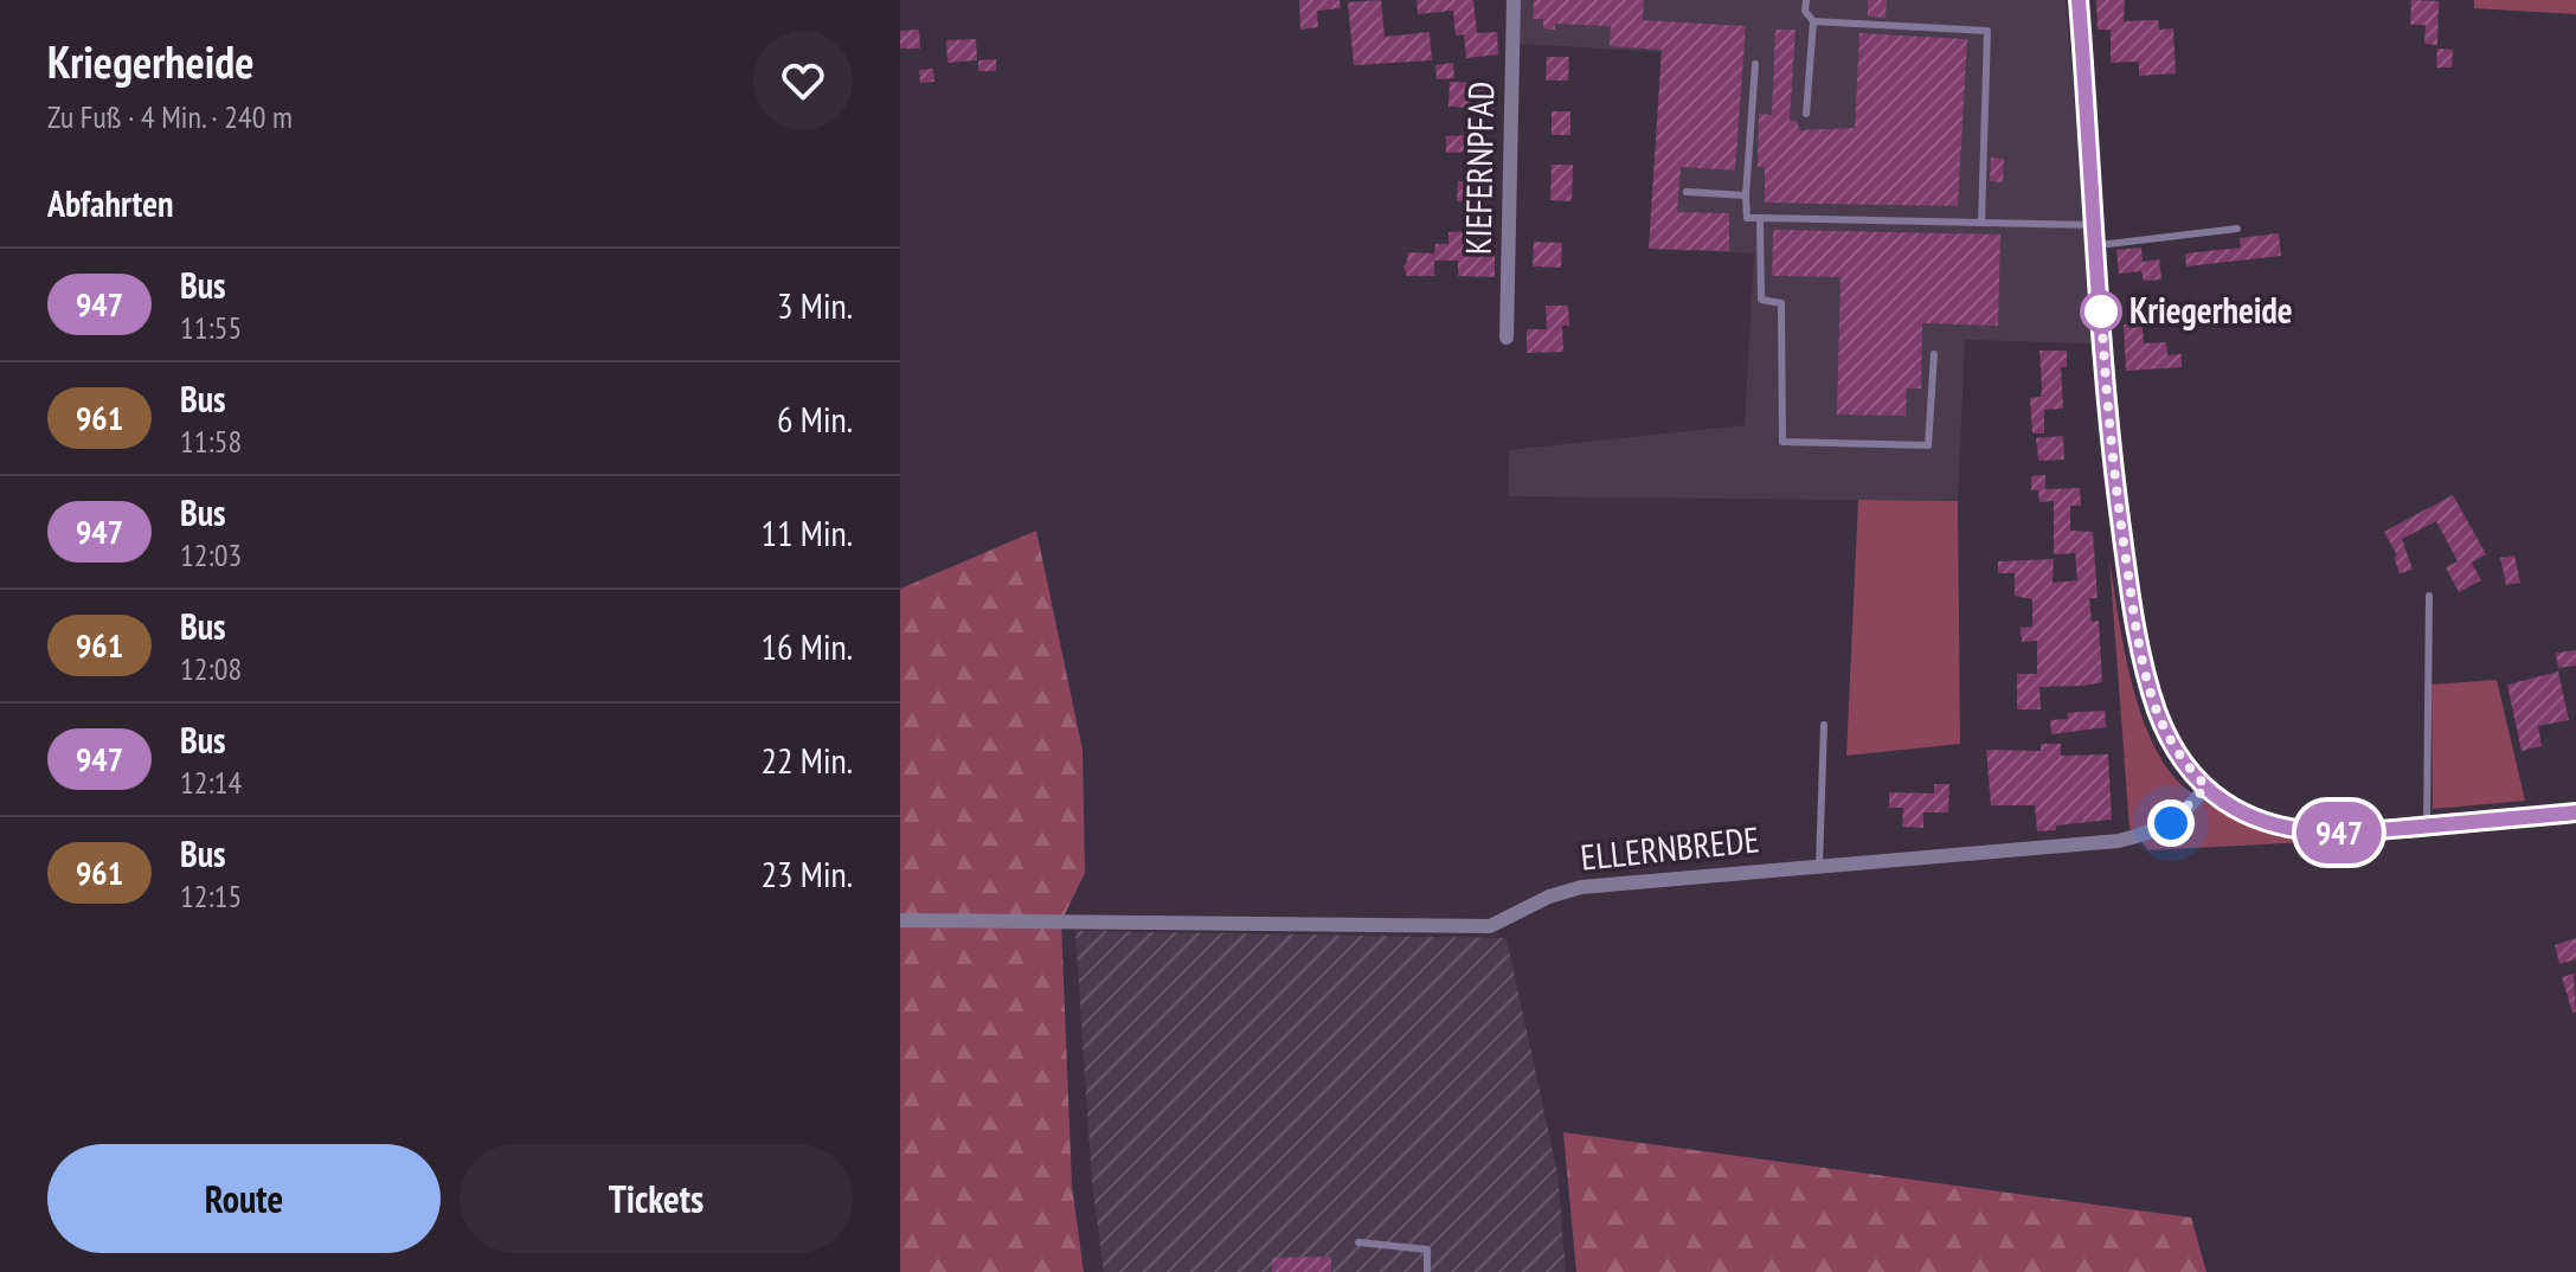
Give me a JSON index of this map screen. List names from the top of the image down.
{
  "streets": {
    "street": ["KIEFERNPFAD", "ELLERNBREDE"]
  },
  "places": ["Kriegerheide"],
  "lines": ["bus line 947"],
  "page": {
    "heading": [
      ["Kriegerheide", "Zu Fuß · 4 Min. · 240 m"],
      "Abfahrten"
    ],
    "on_map": "947",
    "list": [
      {
        "mark": "947",
        "name": "Bus",
        "note": "11:55",
        "value": "3 Min."
      },
      {
        "mark": "961",
        "name": "Bus",
        "note": "11:58",
        "value": "6 Min."
      },
      {
        "mark": "947",
        "name": "Bus",
        "note": "12:03",
        "value": "11 Min."
      },
      {
        "mark": "961",
        "name": "Bus",
        "note": "12:08",
        "value": "16 Min."
      },
      {
        "mark": "947",
        "name": "Bus",
        "note": "12:14",
        "value": "22 Min."
      },
      {
        "mark": "961",
        "name": "Bus",
        "note": "12:15",
        "value": "23 Min."
      }
    ],
    "buttons": ["Route", "Tickets"]
  }
}
